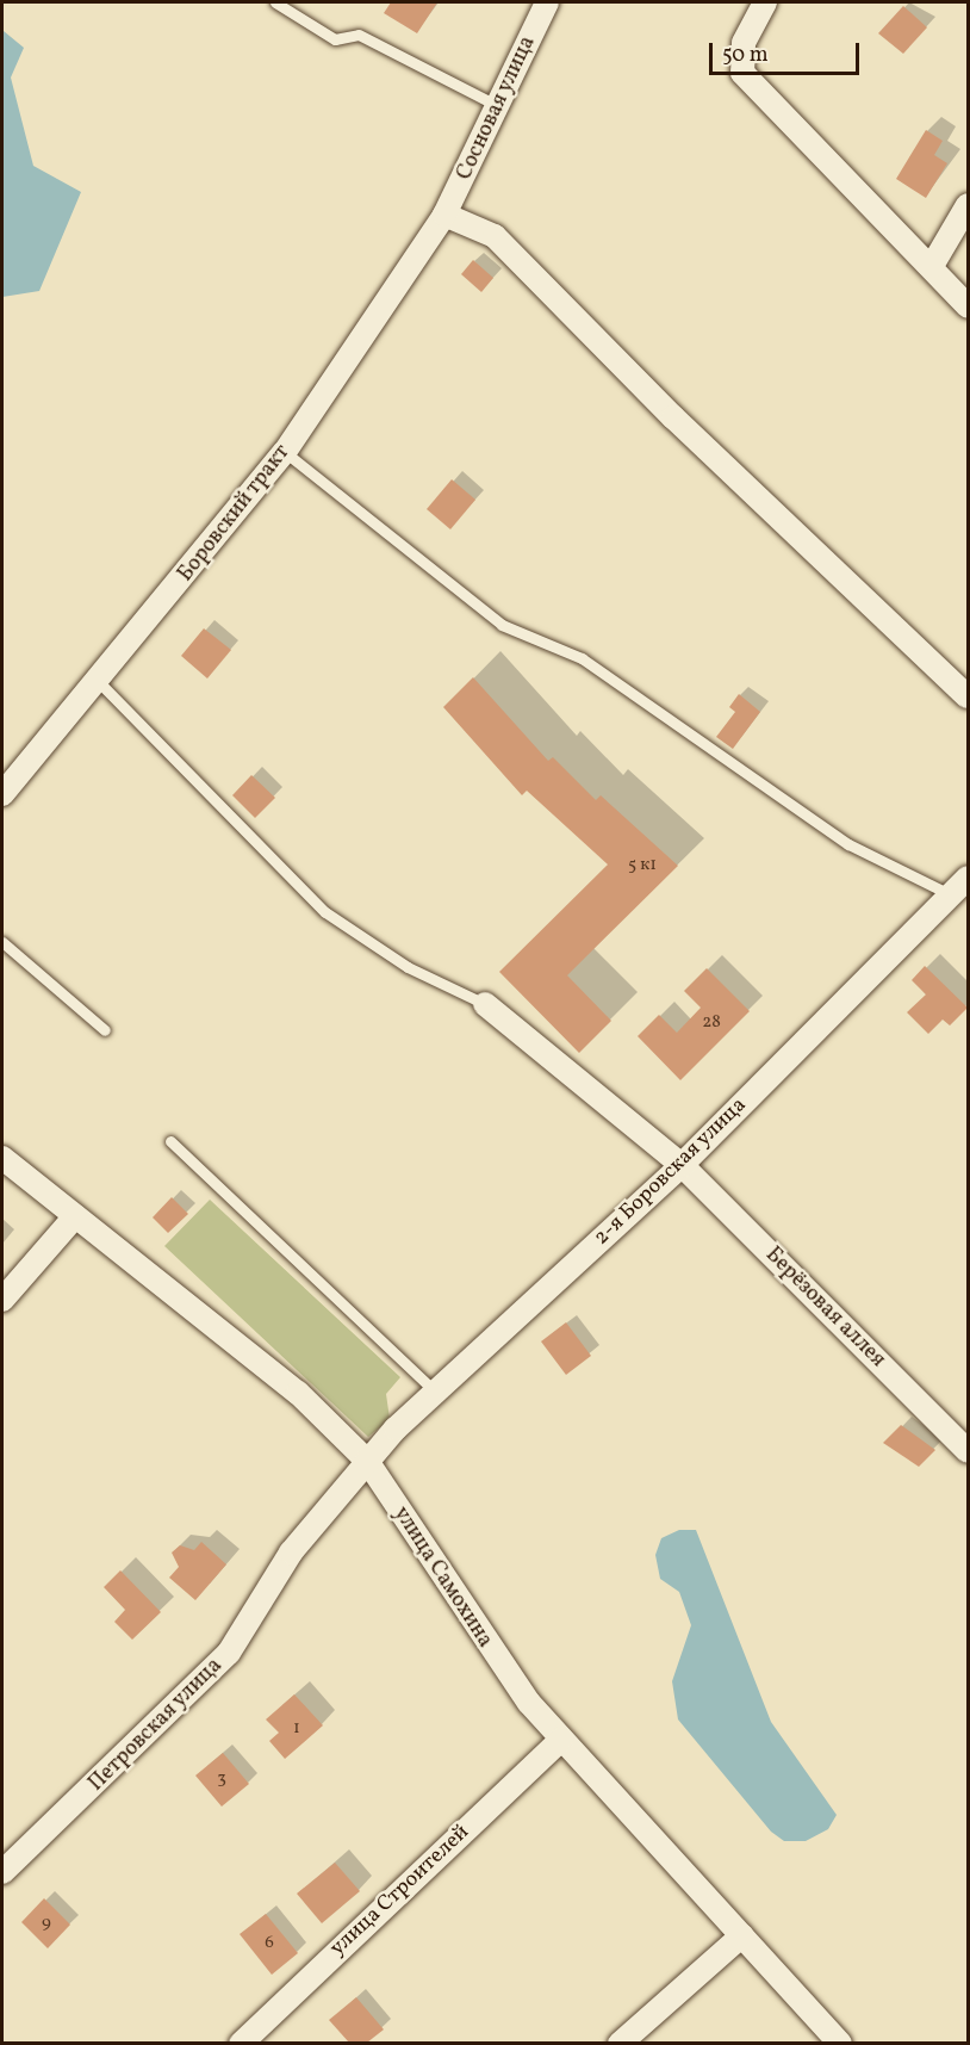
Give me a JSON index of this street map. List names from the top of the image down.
{
  "streets": {
    "street": [
      "Сосновая улица",
      "Боровский тракт",
      "2-я Боровская улица",
      "Берёзовая аллея",
      "улица Самохина",
      "Петровская улица",
      "улица Строителей"
    ]
  },
  "crossings": [
    ["Сосновая улица", "Боровский тракт"],
    ["2-я Боровская улица", "Берёзовая аллея"],
    ["2-я Боровская улица", "улица Самохина"],
    ["2-я Боровская улица", "Петровская улица"],
    ["улица Самохина", "Петровская улица"],
    ["улица Самохина", "улица Строителей"]
  ],
  "house_numbers": [
    "5 к1",
    "28",
    "1",
    "3",
    "9",
    "6"
  ],
  "scale_bar": "50 m"
}
